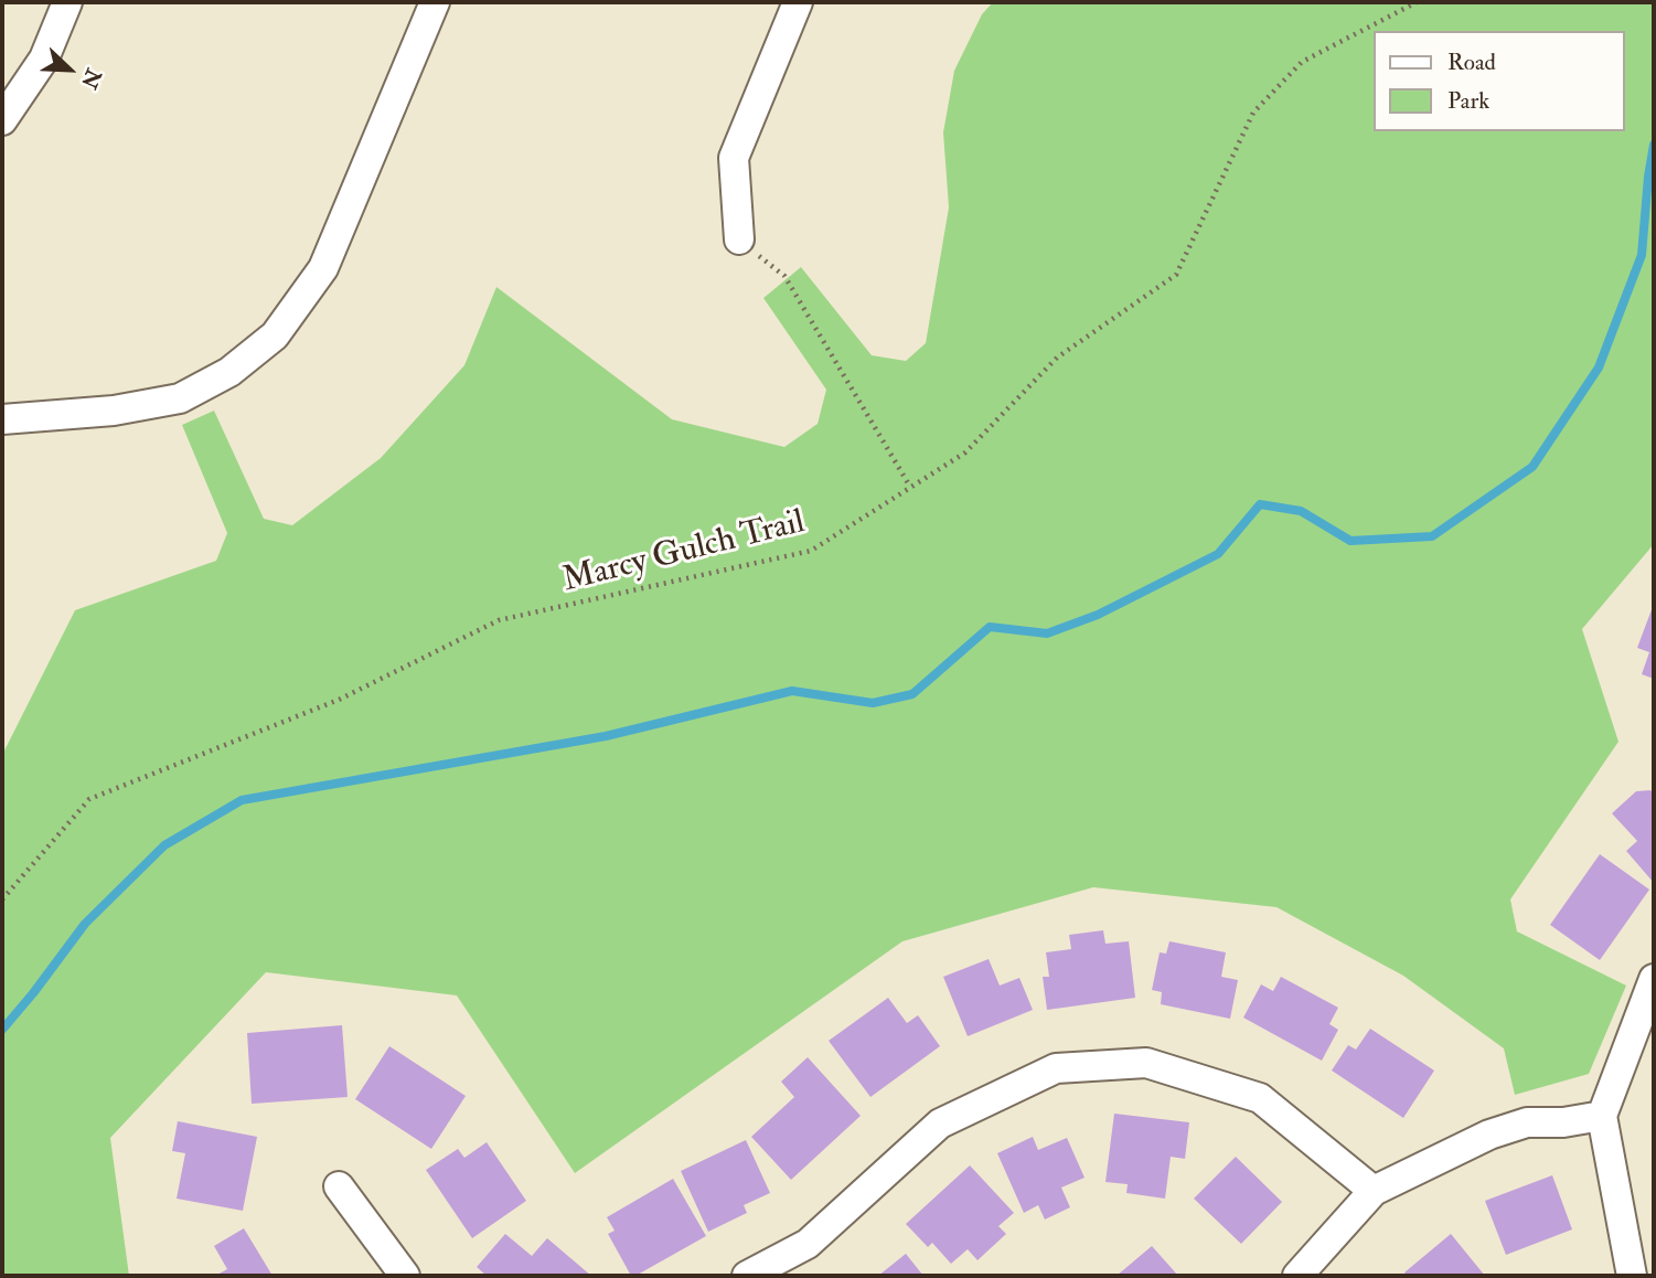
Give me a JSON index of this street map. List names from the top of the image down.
{
  "streets": {
    "path": ["Marcy Gulch Trail"]
  },
  "legend": ["Road", "Park"],
  "north": "bottom right"
}
